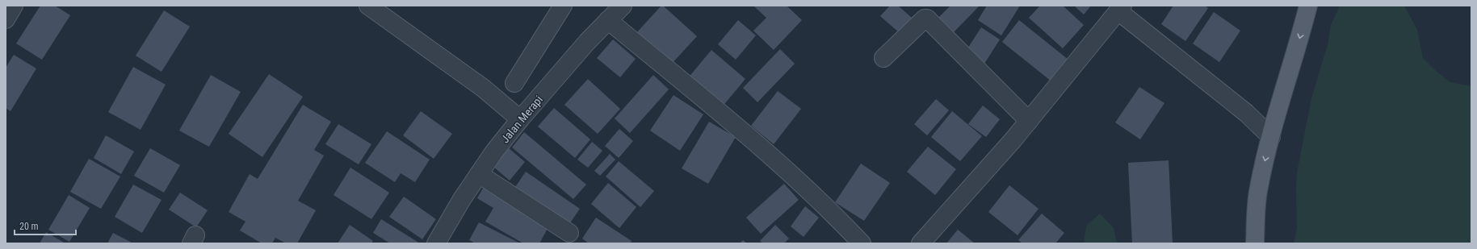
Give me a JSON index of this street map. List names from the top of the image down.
{
  "streets": {
    "street": ["Jalan Merapi"]
  },
  "scale_bar": "20 m"
}
